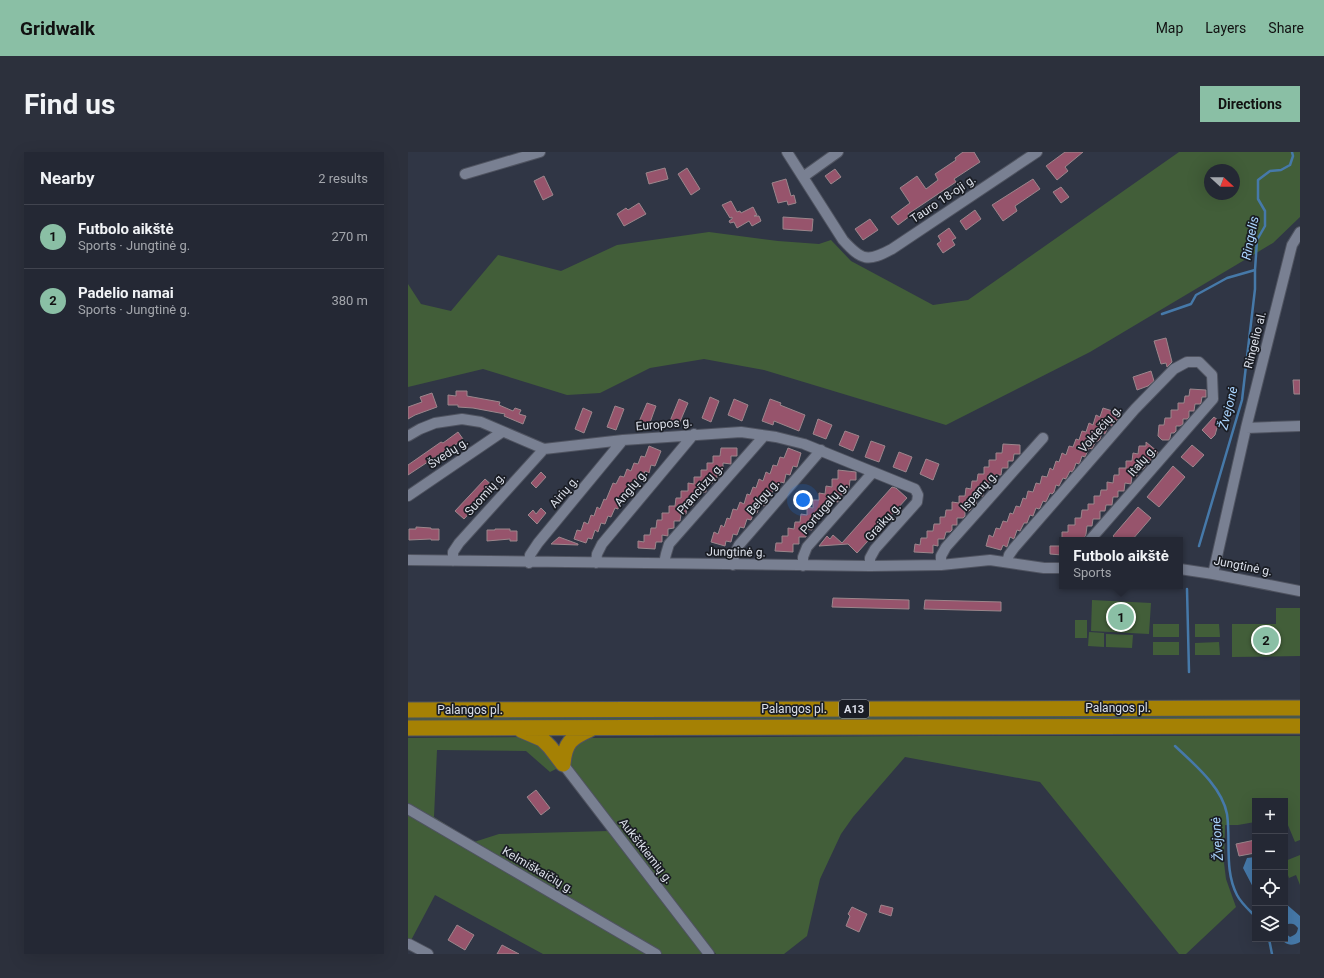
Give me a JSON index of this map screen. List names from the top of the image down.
{
  "streets": {
    "highway": ["Palangos pl.", "A13"],
    "street": [
      "Tauro 18-oji g.",
      "Ringelio al.",
      "Europos g.",
      "Vokiečių g.",
      "Švedų g.",
      "Italų g.",
      "Anglų g.",
      "Prancūzų g.",
      "Ispanų g.",
      "Airių g.",
      "Suomių g.",
      "Belgų g.",
      "Portugalų g.",
      "Graikų g.",
      "Jungtinė g.",
      "Aukštkiemių g.",
      "Kelmiškaičių g."
    ]
  },
  "crossings": [
    ["Ringelio al.", "Jungtinė g."],
    ["Europos g.", "Švedų g."],
    ["Europos g.", "Anglų g."],
    ["Europos g.", "Prancūzų g."],
    ["Europos g.", "Airių g."],
    ["Europos g.", "Suomių g."],
    ["Europos g.", "Belgų g."],
    ["Europos g.", "Portugalų g."],
    ["Europos g.", "Graikų g."],
    ["Vokiečių g.", "Italų g."],
    ["Vokiečių g.", "Jungtinė g."],
    ["Anglų g.", "Jungtinė g."],
    ["Prancūzų g.", "Jungtinė g."],
    ["Ispanų g.", "Jungtinė g."],
    ["Airių g.", "Jungtinė g."],
    ["Suomių g.", "Jungtinė g."],
    ["Belgų g.", "Jungtinė g."],
    ["Portugalų g.", "Jungtinė g."],
    ["Graikų g.", "Jungtinė g."]
  ],
  "water": ["Ringelis", "Žvejonė"],
  "north": "right",
  "page": {
    "header": "Gridwalk",
    "nav": ["Map", "Layers", "Share"],
    "buttons": "Directions",
    "title": "Find us",
    "heading": ["Nearby", "2 results"],
    "list": [
      {
        "mark": "1",
        "name": "Futbolo aikštė",
        "note": "Sports · Jungtinė g.",
        "value": "270 m"
      },
      {
        "mark": "2",
        "name": "Padelio namai",
        "note": "Sports · Jungtinė g.",
        "value": "380 m"
      }
    ],
    "popup": ["Futbolo aikštė", "Sports"],
    "pins": ["1", "2"],
    "map_buttons": ["+", "−"]
  }
}
